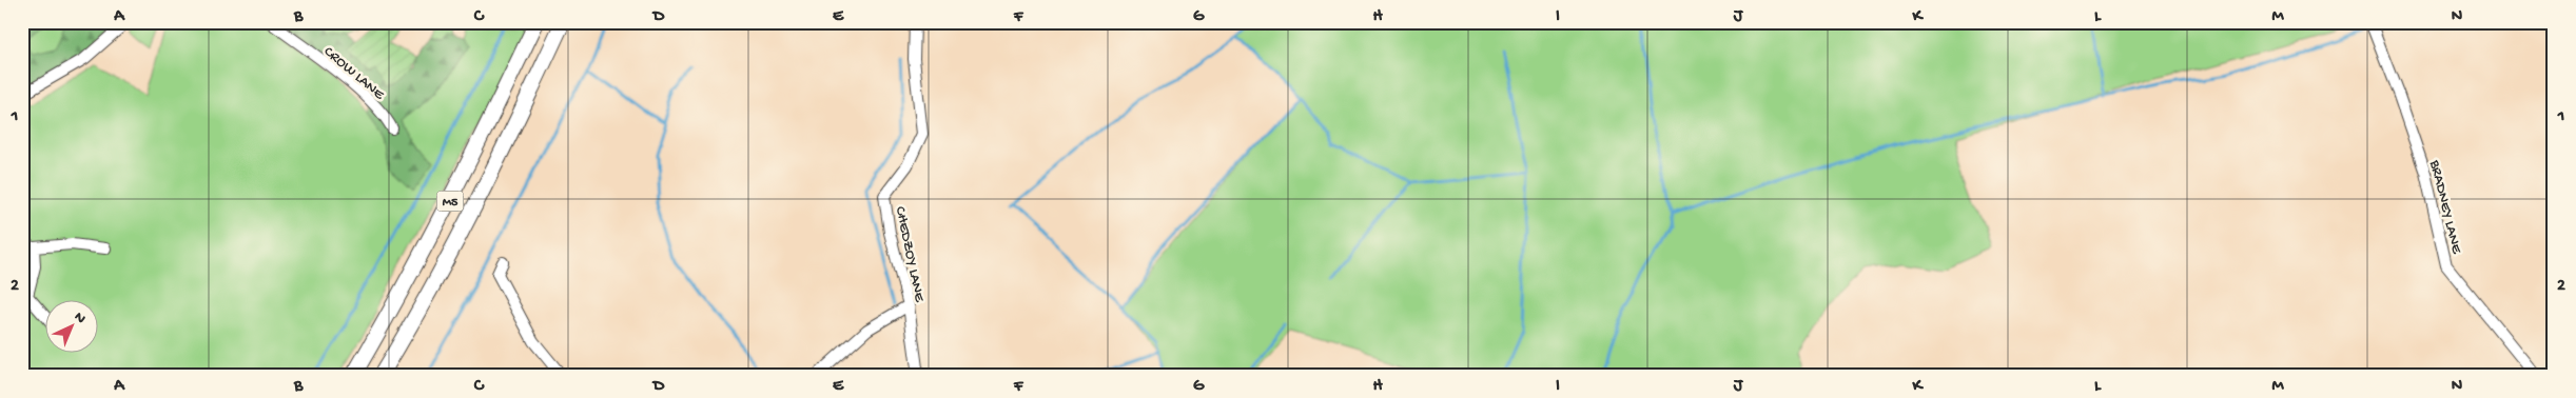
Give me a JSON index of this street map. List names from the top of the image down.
{
  "streets": {
    "highway": ["M5"],
    "street": ["CROW LANE", "BRADNEY LANE", "CHEDZOY LANE"]
  },
  "north": "top right",
  "grid": {
    "columns": [
      "A",
      "B",
      "C",
      "D",
      "E",
      "F",
      "G",
      "H",
      "I",
      "J",
      "K",
      "L",
      "M",
      "N"
    ],
    "rows": ["1", "2"]
  }
}
